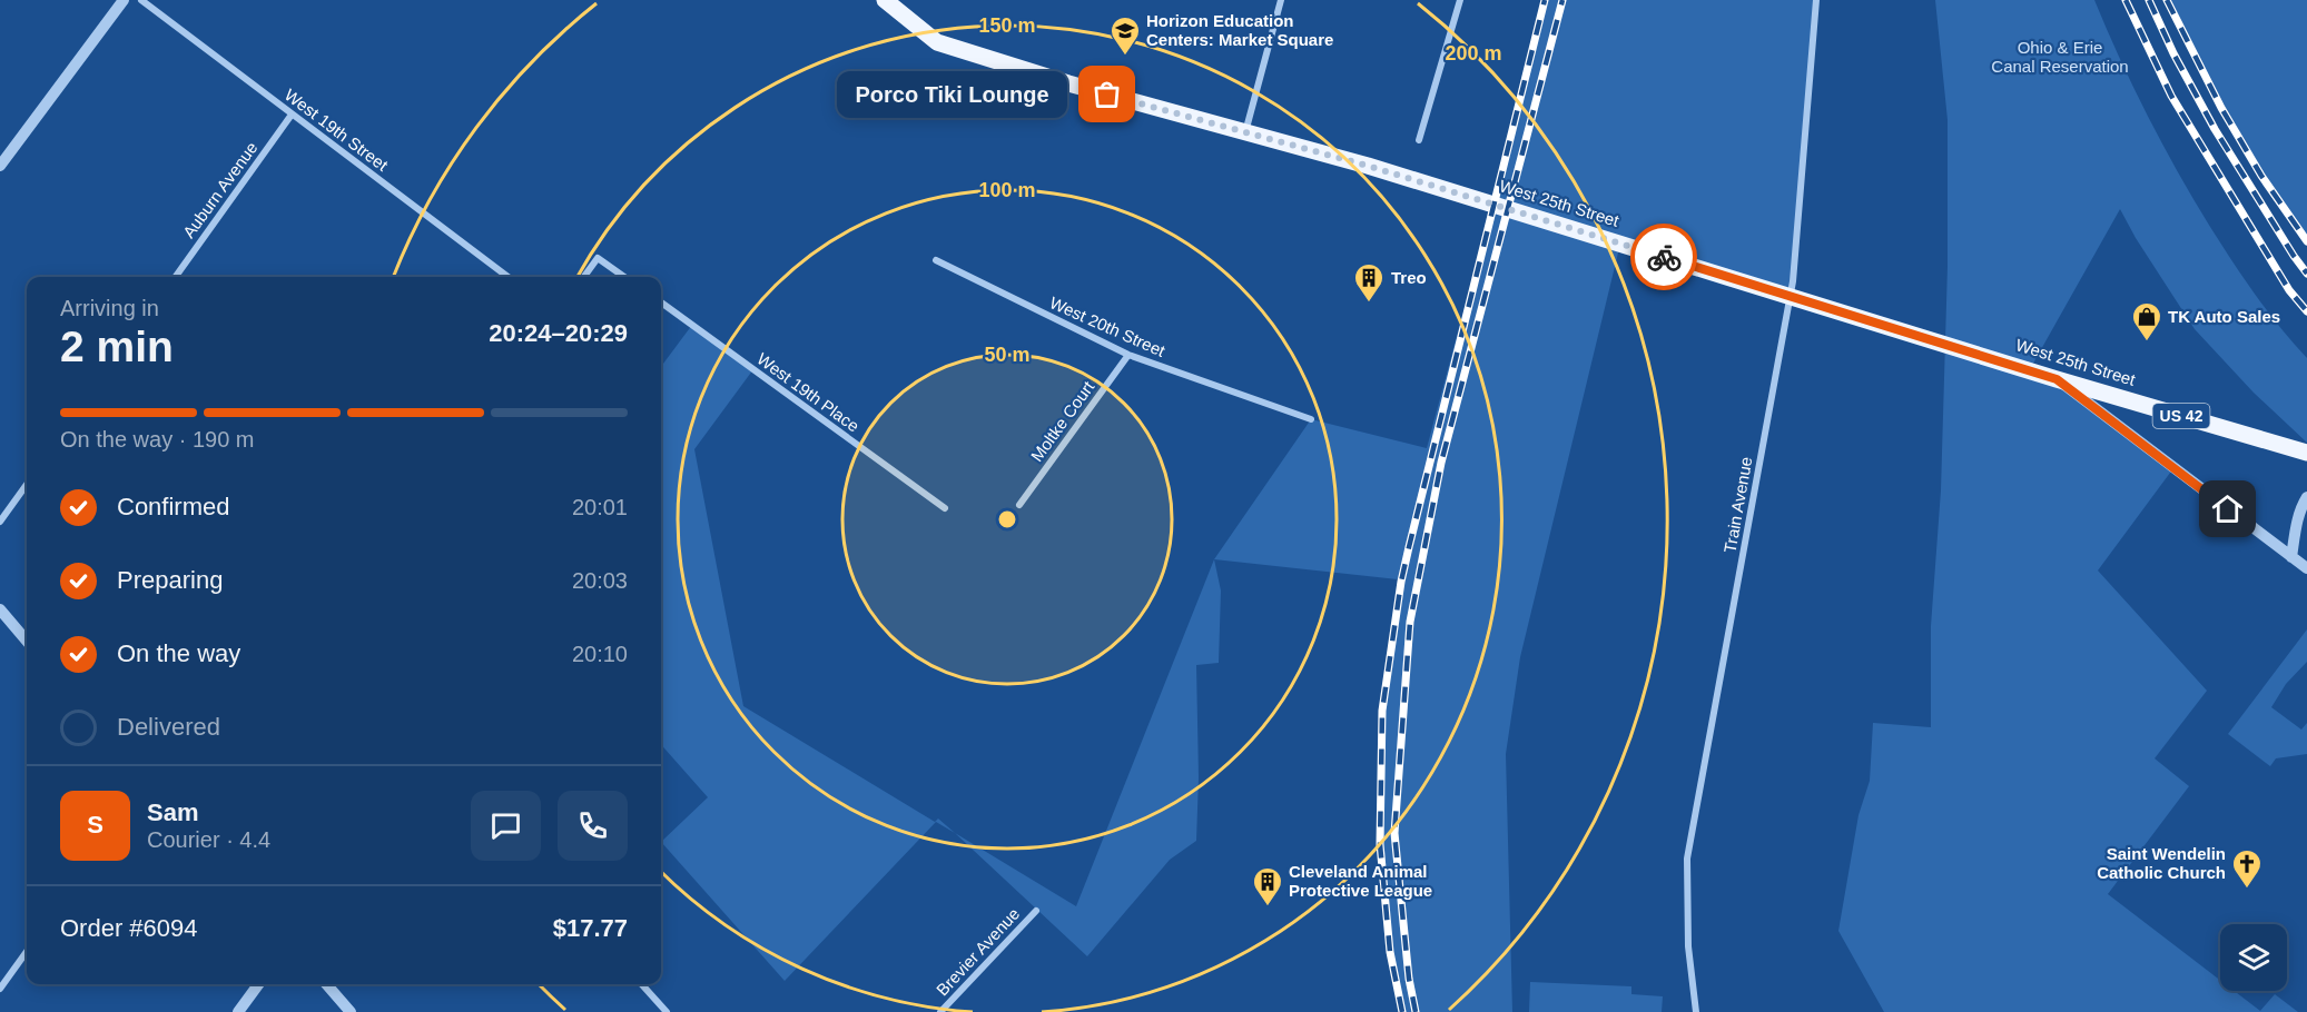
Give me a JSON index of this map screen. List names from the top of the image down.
{
  "streets": {
    "main road": ["West 25th Street", "US 42"],
    "street": [
      "West 19th Street",
      "Auburn Avenue",
      "West 20th Street",
      "West 19th Place",
      "Moltke Court",
      "Train Avenue",
      "Brevier Avenue"
    ]
  },
  "crossings": [
    ["West 19th Street", "Auburn Avenue"],
    ["West 20th Street", "Moltke Court"]
  ],
  "parks": ["Ohio & Erie Canal Reservation"],
  "places": {
    "school or university": ["Horizon Education Centers: Market Square"],
    "other": ["Porco Tiki Lounge"],
    "building": ["Treo", "Cleveland Animal Protective League"],
    "shop": ["TK Auto Sales"],
    "church": ["Saint Wendelin Catholic Church"]
  },
  "page": {
    "bubble": "Porco Tiki Lounge",
    "heading": ["2 min", "Arriving in", "20:24–20:29"],
    "panel": [
      "Sam",
      "Courier · 4.4",
      "Order #6094",
      "$17.77"
    ],
    "bar": "On the way · 190 m",
    "list": [
      ["Confirmed", "20:01"],
      ["Preparing", "20:03"],
      ["On the way", "20:10"],
      "Delivered"
    ],
    "round": "S"
  },
  "rings": [
    "150 m",
    "200 m",
    "100 m",
    "50 m"
  ]
}
